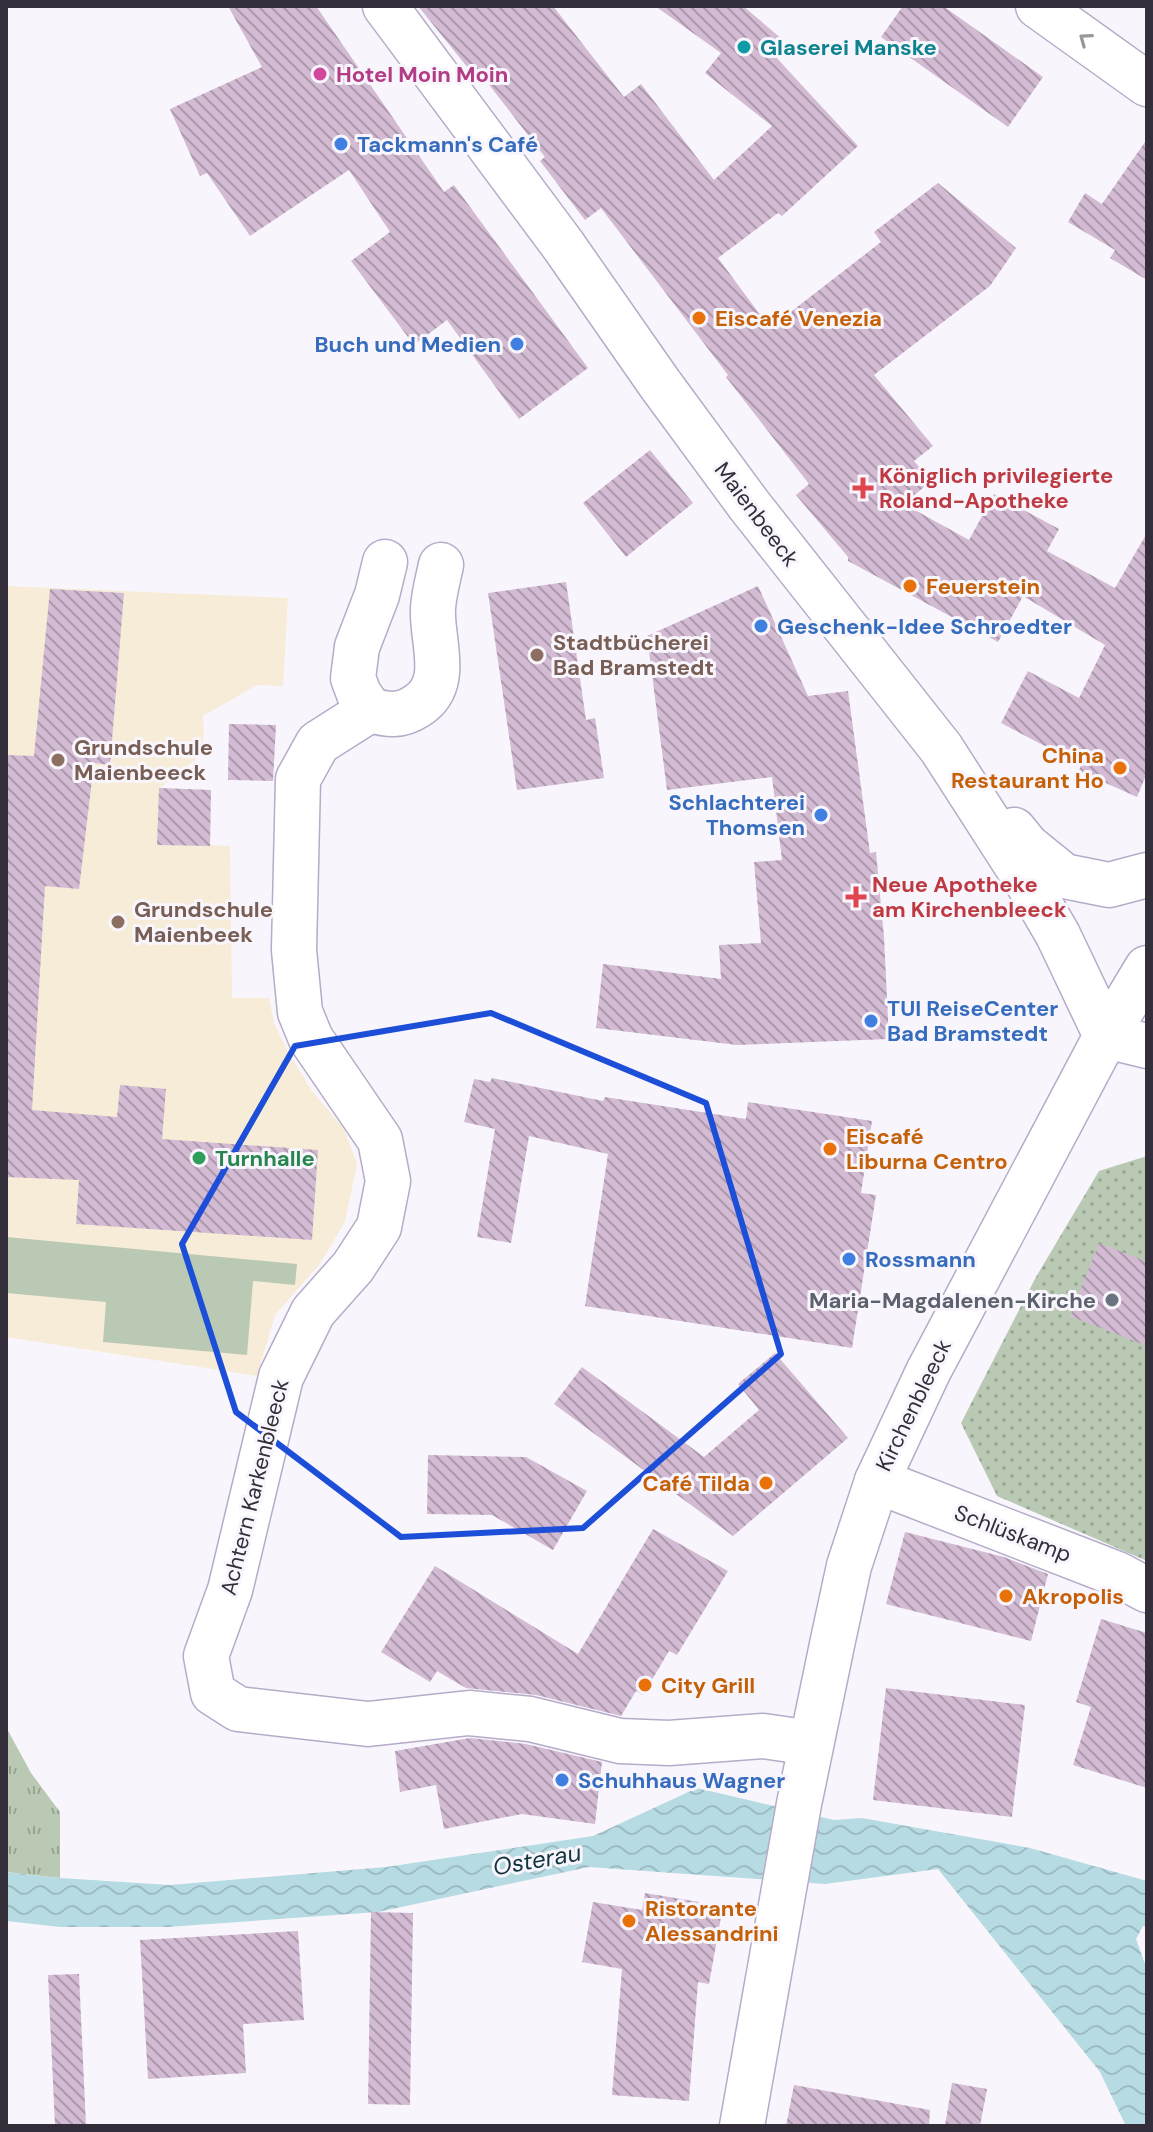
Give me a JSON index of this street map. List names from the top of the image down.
{
  "streets": {
    "street": [
      "Maienbeeck",
      "Kirchenbleeck",
      "Achtern Karkenbleeck",
      "Schlüskamp"
    ]
  },
  "crossings": [
    ["Maienbeeck", "Kirchenbleeck"],
    ["Kirchenbleeck", "Achtern Karkenbleeck"],
    ["Kirchenbleeck", "Schlüskamp"]
  ],
  "water": ["Osterau"],
  "places": {
    "other": [
      "Glaserei Manske",
      "Hotel Moin Moin",
      "Tackmann's Café",
      "Eiscafé Venezia",
      "Buch und Medien",
      "Feuerstein",
      "Geschenk-Idee Schroedter",
      "Stadtbücherei Bad Bramstedt",
      "Grundschule Maienbeeck",
      "China Restaurant Ho",
      "Schlachterei Thomsen",
      "Grundschule Maienbeek",
      "TUI ReiseCenter Bad Bramstedt",
      "Eiscafé Liburna Centro",
      "Turnhalle",
      "Rossmann",
      "Maria-Magdalenen-Kirche",
      "Café Tilda",
      "Akropolis",
      "City Grill",
      "Schuhhaus Wagner",
      "Ristorante Alessandrini"
    ],
    "health": ["Königlich privilegierte Roland-Apotheke", "Neue Apotheke am Kirchenbleeck"]
  }
}
